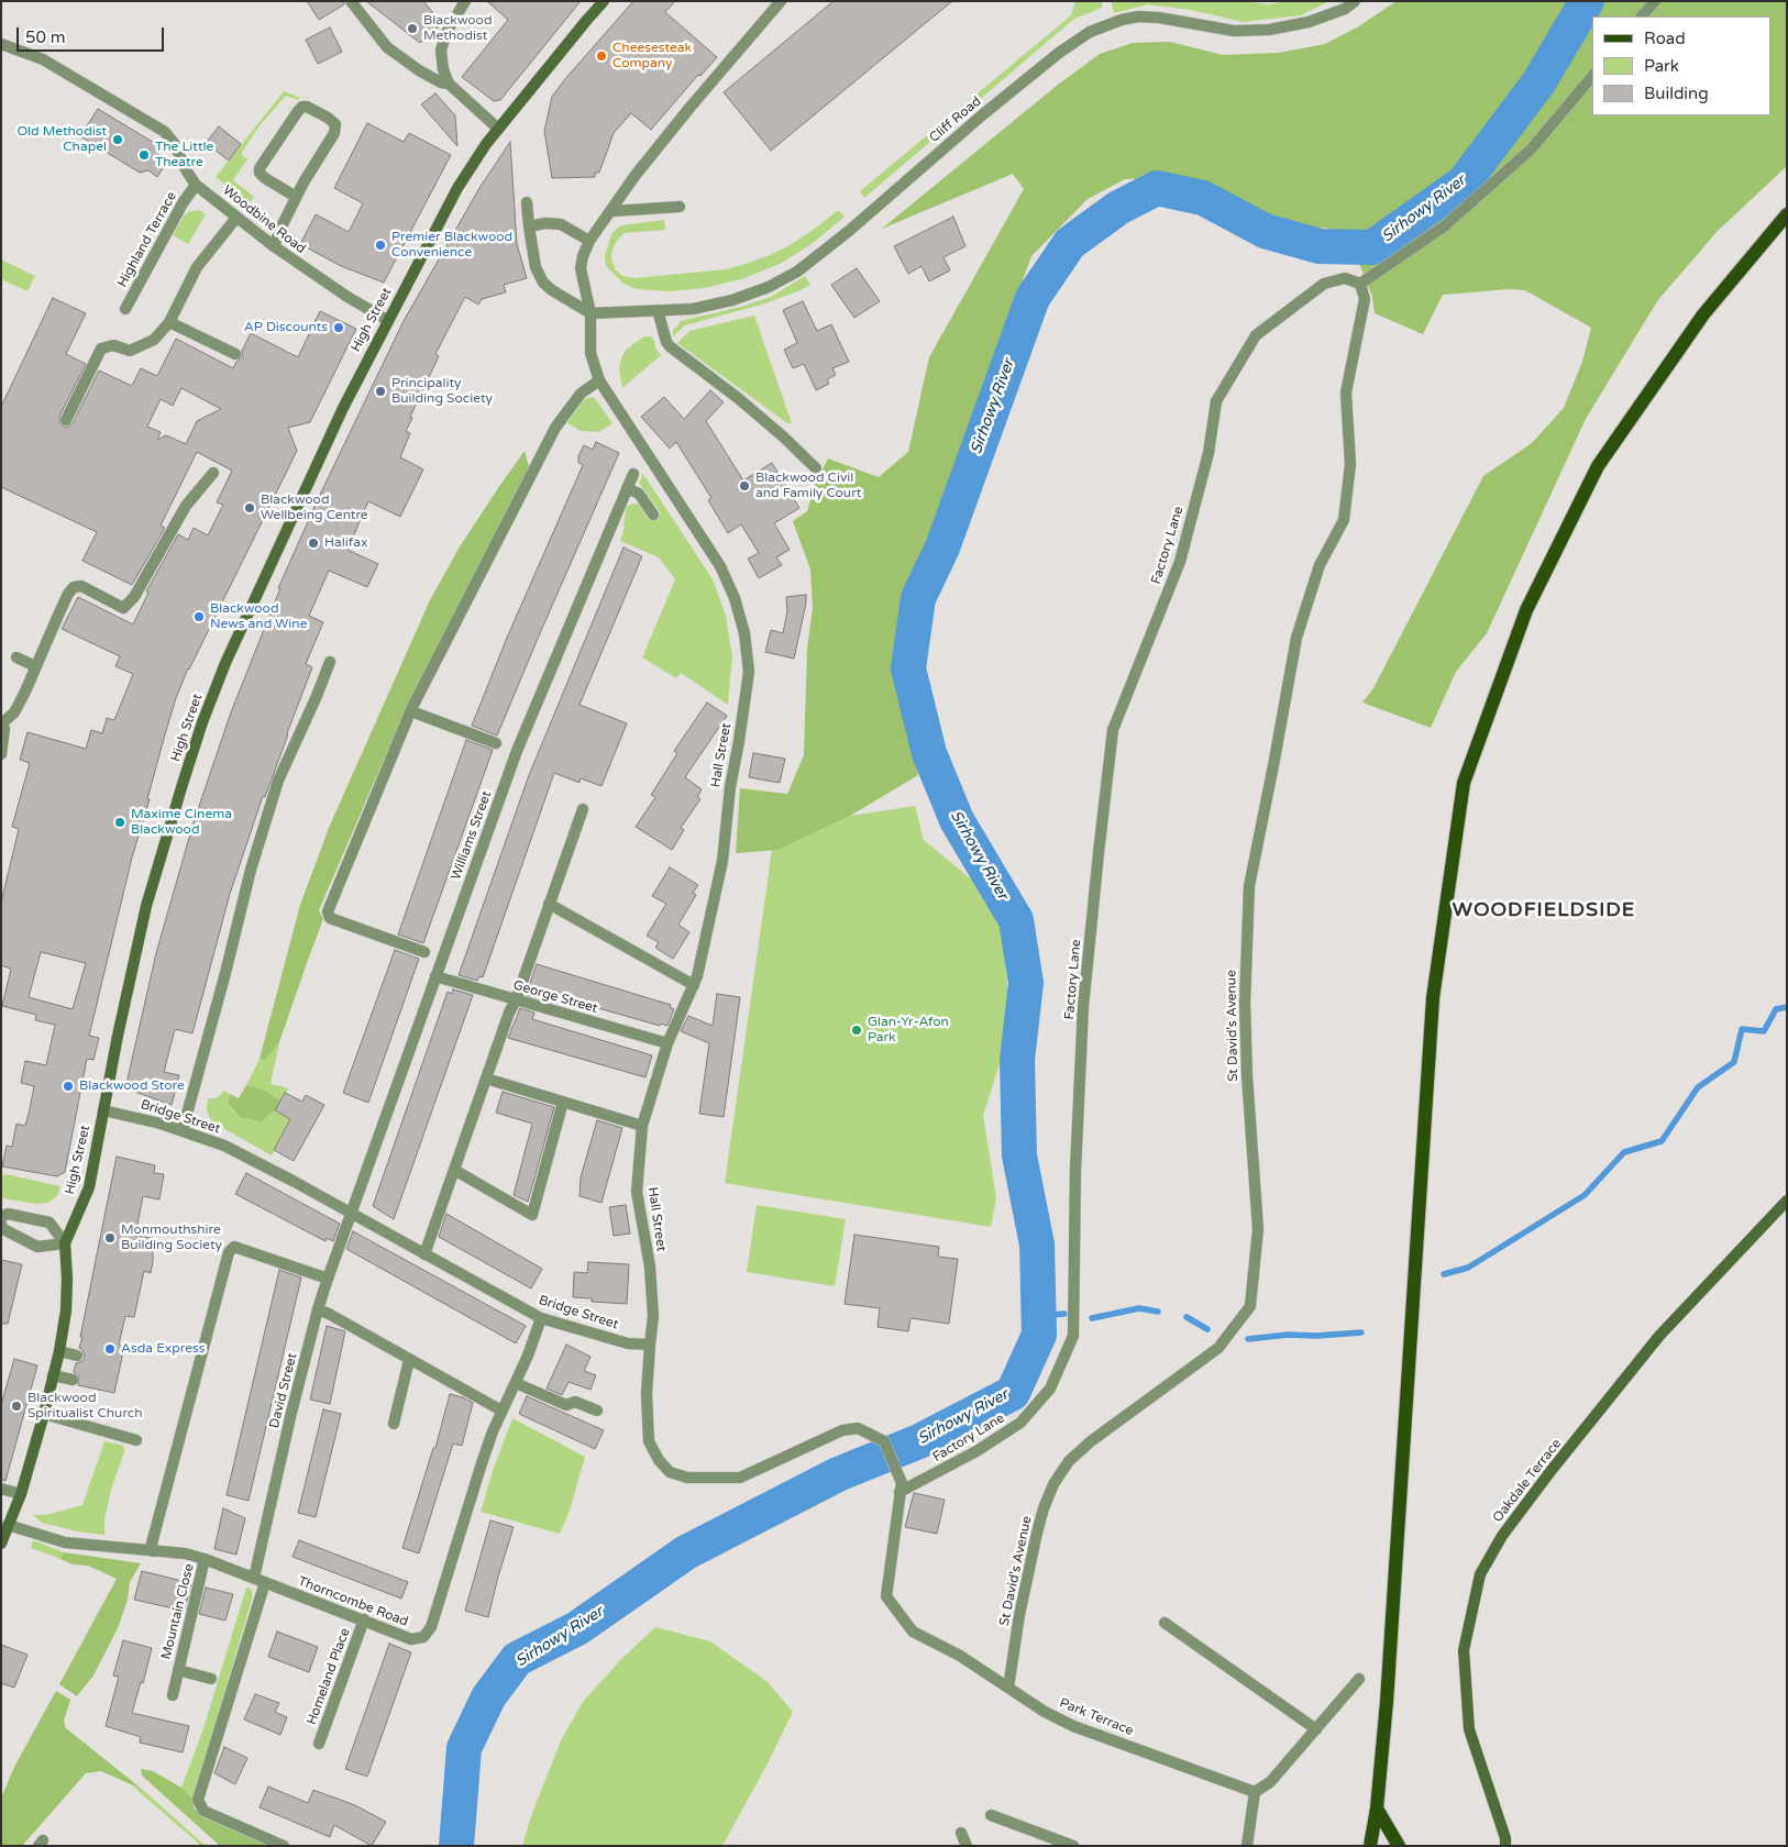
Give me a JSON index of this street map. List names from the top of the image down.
{
  "streets": {
    "main road": ["High Street", "Oakdale Terrace"],
    "street": [
      "Cliff Road",
      "Woodbine Road",
      "Highland Terrace",
      "Factory Lane",
      "Hall Street",
      "Williams Street",
      "George Street",
      "St David's Avenue",
      "Bridge Street",
      "David Street",
      "Thorncombe Road",
      "Mountain Close",
      "Homeland Place",
      "Park Terrace"
    ]
  },
  "crossings": [
    ["Cliff Road", "Hall Street"],
    ["Woodbine Road", "Highland Terrace"],
    ["Woodbine Road", "High Street"],
    ["High Street", "Bridge Street"],
    ["High Street", "Thorncombe Road"],
    ["Factory Lane", "St David's Avenue"],
    ["Factory Lane", "Park Terrace"],
    ["Hall Street", "George Street"],
    ["Hall Street", "Bridge Street"],
    ["Williams Street", "George Street"],
    ["Williams Street", "Bridge Street"],
    ["Williams Street", "David Street"],
    ["St David's Avenue", "Park Terrace"],
    ["Bridge Street", "David Street"],
    ["Bridge Street", "Thorncombe Road"],
    ["David Street", "Thorncombe Road"],
    ["Thorncombe Road", "Mountain Close"],
    ["Thorncombe Road", "Homeland Place"]
  ],
  "districts": ["WOODFIELDSIDE"],
  "water": ["Sirhowy River"],
  "places": [
    "Blackwood Methodist",
    "Cheesesteak Company",
    "Old Methodist Chapel",
    "The Little Theatre",
    "Premier Blackwood Convenience",
    "AP Discounts",
    "Principality Building Society",
    "Blackwood Civil and Family Court",
    "Blackwood Wellbeing Centre",
    "Halifax",
    "Blackwood News and Wine",
    "Maxime Cinema Blackwood",
    "Glan-Yr-Afon Park",
    "Blackwood Store",
    "Monmouthshire Building Society",
    "Asda Express",
    "Blackwood Spiritualist Church"
  ],
  "legend": ["Road", "Park", "Building"],
  "scale_bar": "50 m"
}
